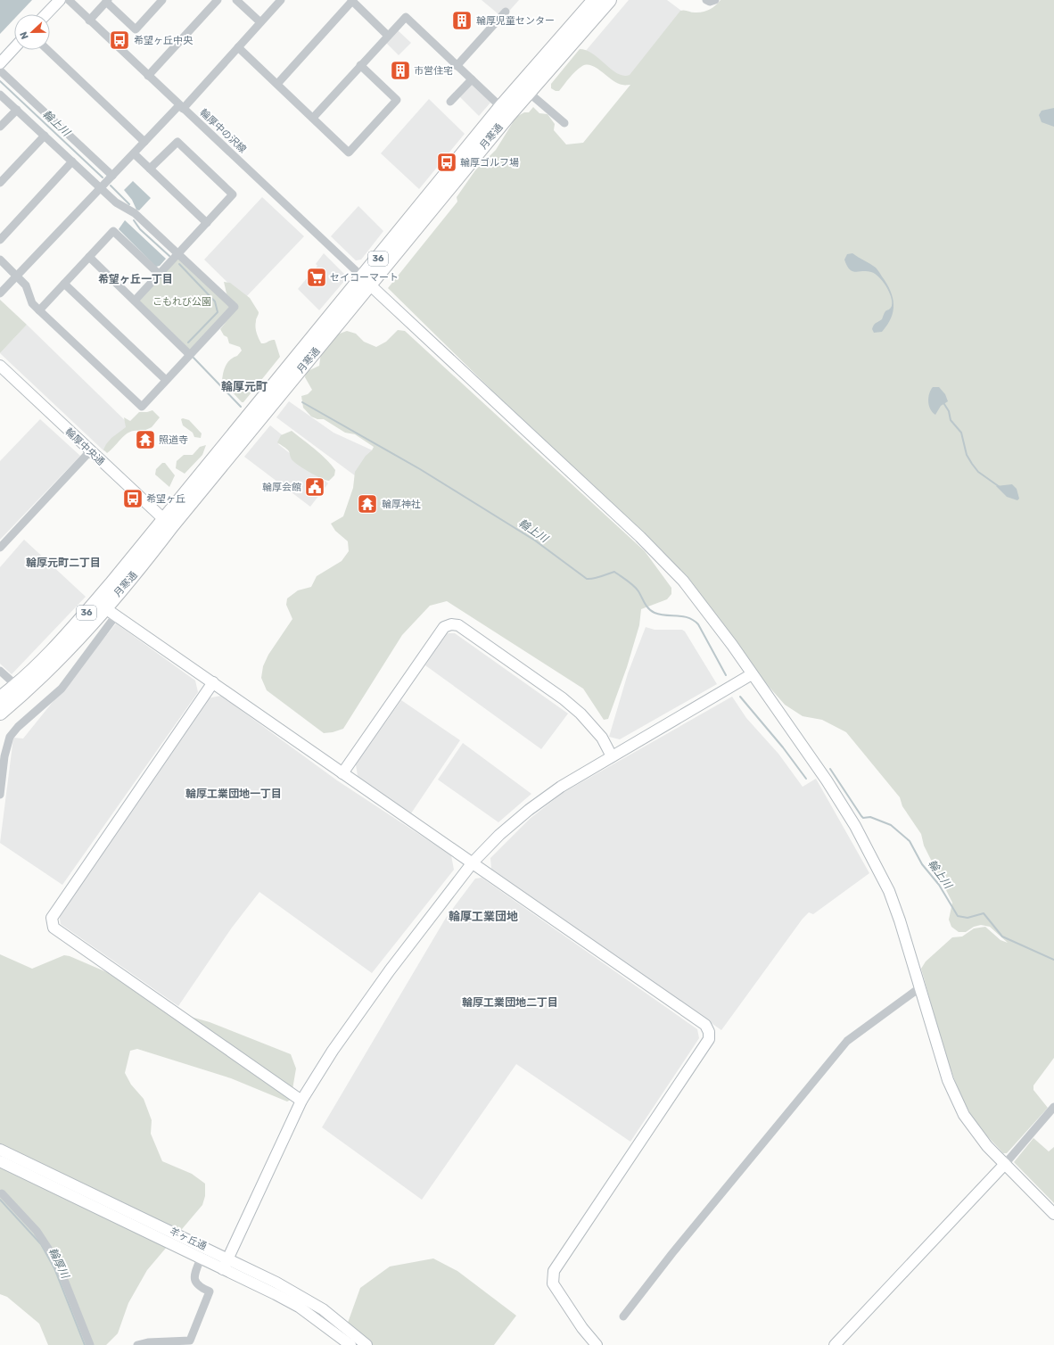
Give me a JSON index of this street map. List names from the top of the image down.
{
  "streets": {
    "highway": ["月寒通", "36"],
    "street": ["輪厚中の沢線", "輪厚中央通", "羊ヶ丘通"]
  },
  "crossings": [
    ["輪厚中の沢線", "月寒通"],
    ["月寒通", "輪厚中央通"]
  ],
  "districts": [
    "希望ヶ丘一丁目",
    "輪厚元町",
    "輪厚元町二丁目",
    "輪厚工業団地一丁目",
    "輪厚工業団地",
    "輪厚工業団地二丁目"
  ],
  "water": ["輪上川", "輪厚川"],
  "parks": ["こもれび公園"],
  "places": {
    "building": ["輪厚児童センター", "市営住宅"],
    "bus stop": ["希望ヶ丘中央", "輪厚ゴルフ場", "希望ヶ丘"],
    "supermarket": ["セイコーマート"],
    "temple": ["照道寺", "輪厚神社"],
    "public building": ["輪厚会館"]
  },
  "north": "left"
}
